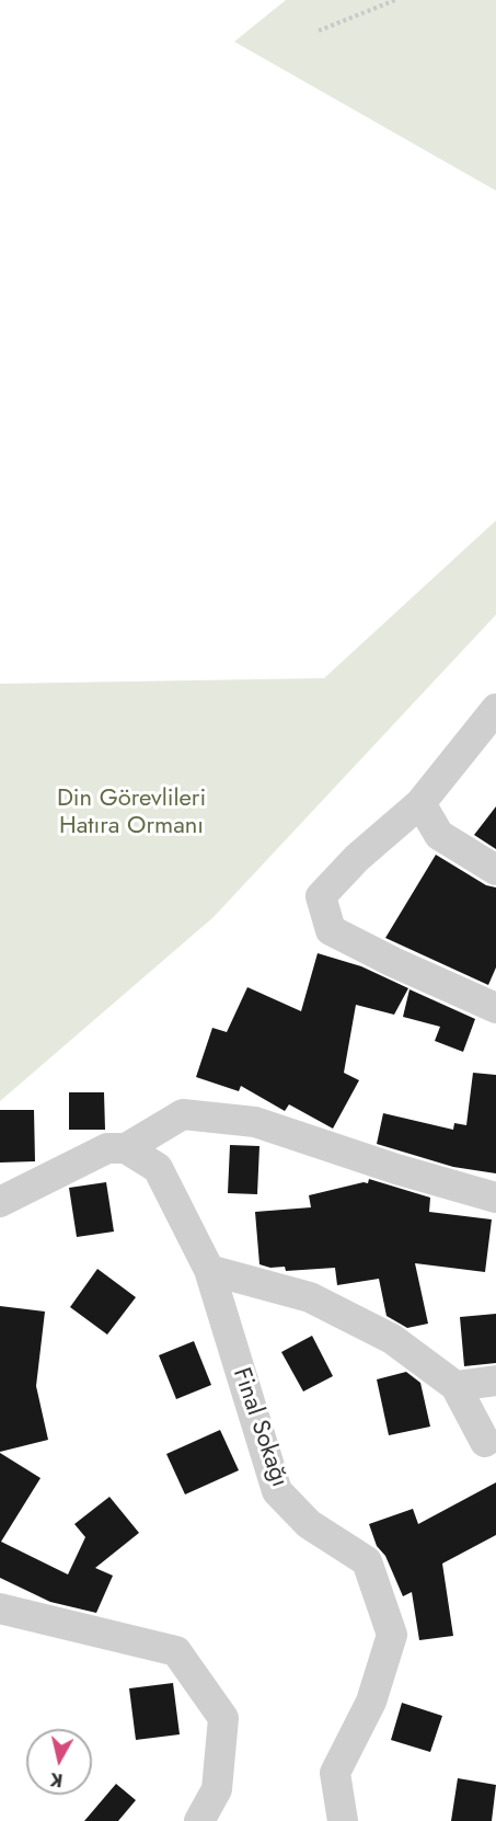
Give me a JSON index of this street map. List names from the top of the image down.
{
  "streets": {
    "street": ["Final Sokağı"]
  },
  "parks": ["Din Görevlileri Hatıra Ormanı"],
  "north": "bottom"
}
